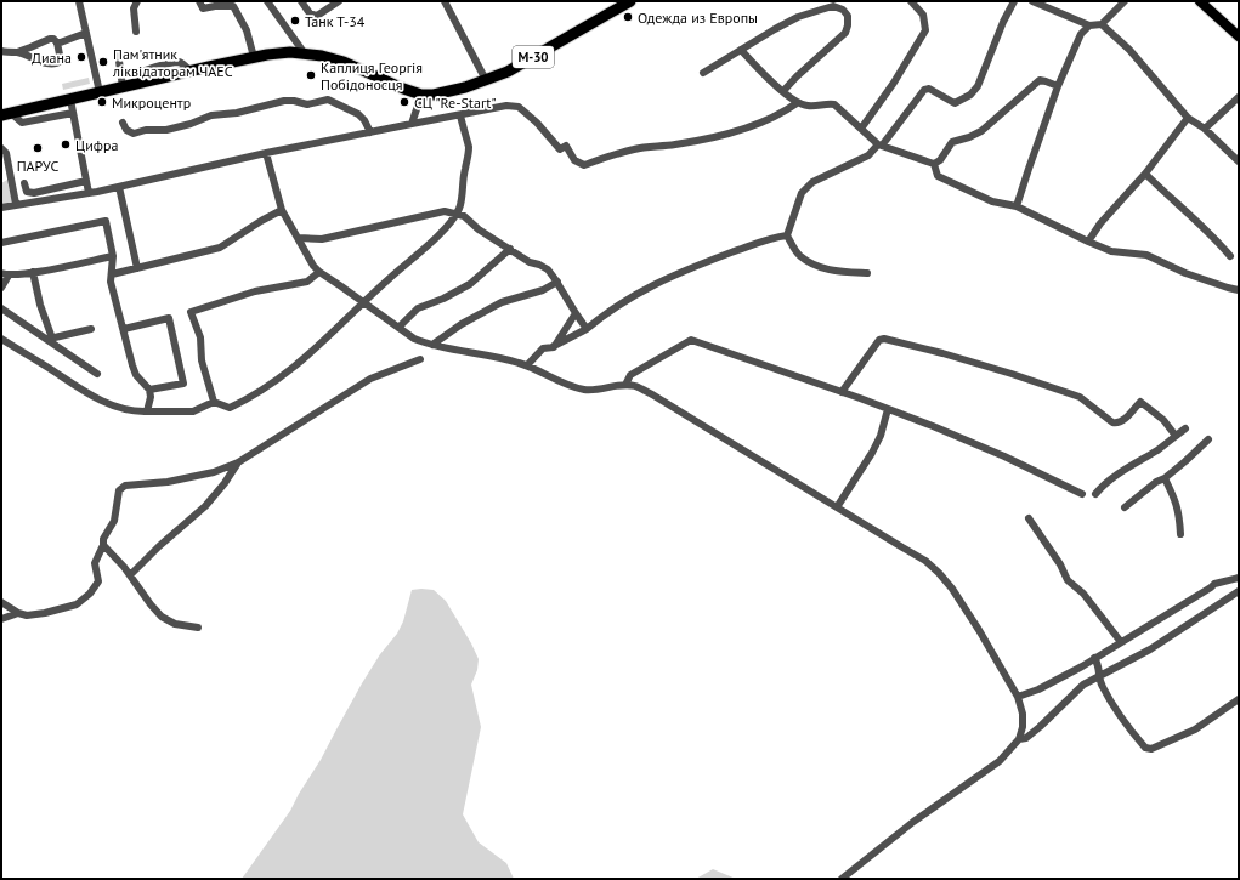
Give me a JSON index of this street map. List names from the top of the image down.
{
  "streets": {
    "highway": ["М-30"]
  },
  "places": [
    "Одежда из Европы",
    "Танк Т-34",
    "Диана",
    "Пам'ятник ліквідаторам ЧАЕС",
    "Каплиця Георгія Побідоносця",
    "Микроцентр",
    "СЦ \"Re-Start\"",
    "Цифра",
    "ПАРУС"
  ]
}
